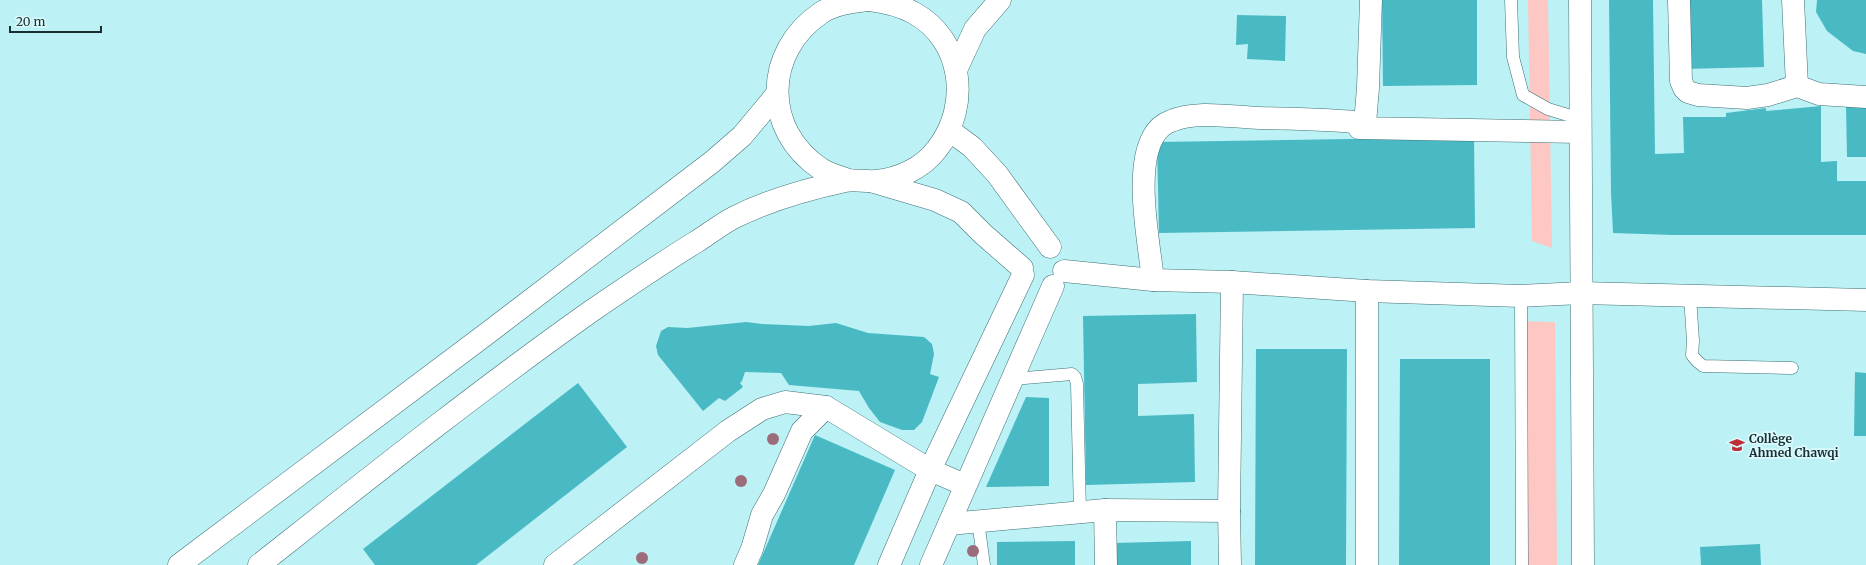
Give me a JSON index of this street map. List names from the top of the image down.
{
  "places": {
    "school or university": ["Collège Ahmed Chawqi"]
  },
  "scale_bar": "20 m"
}
